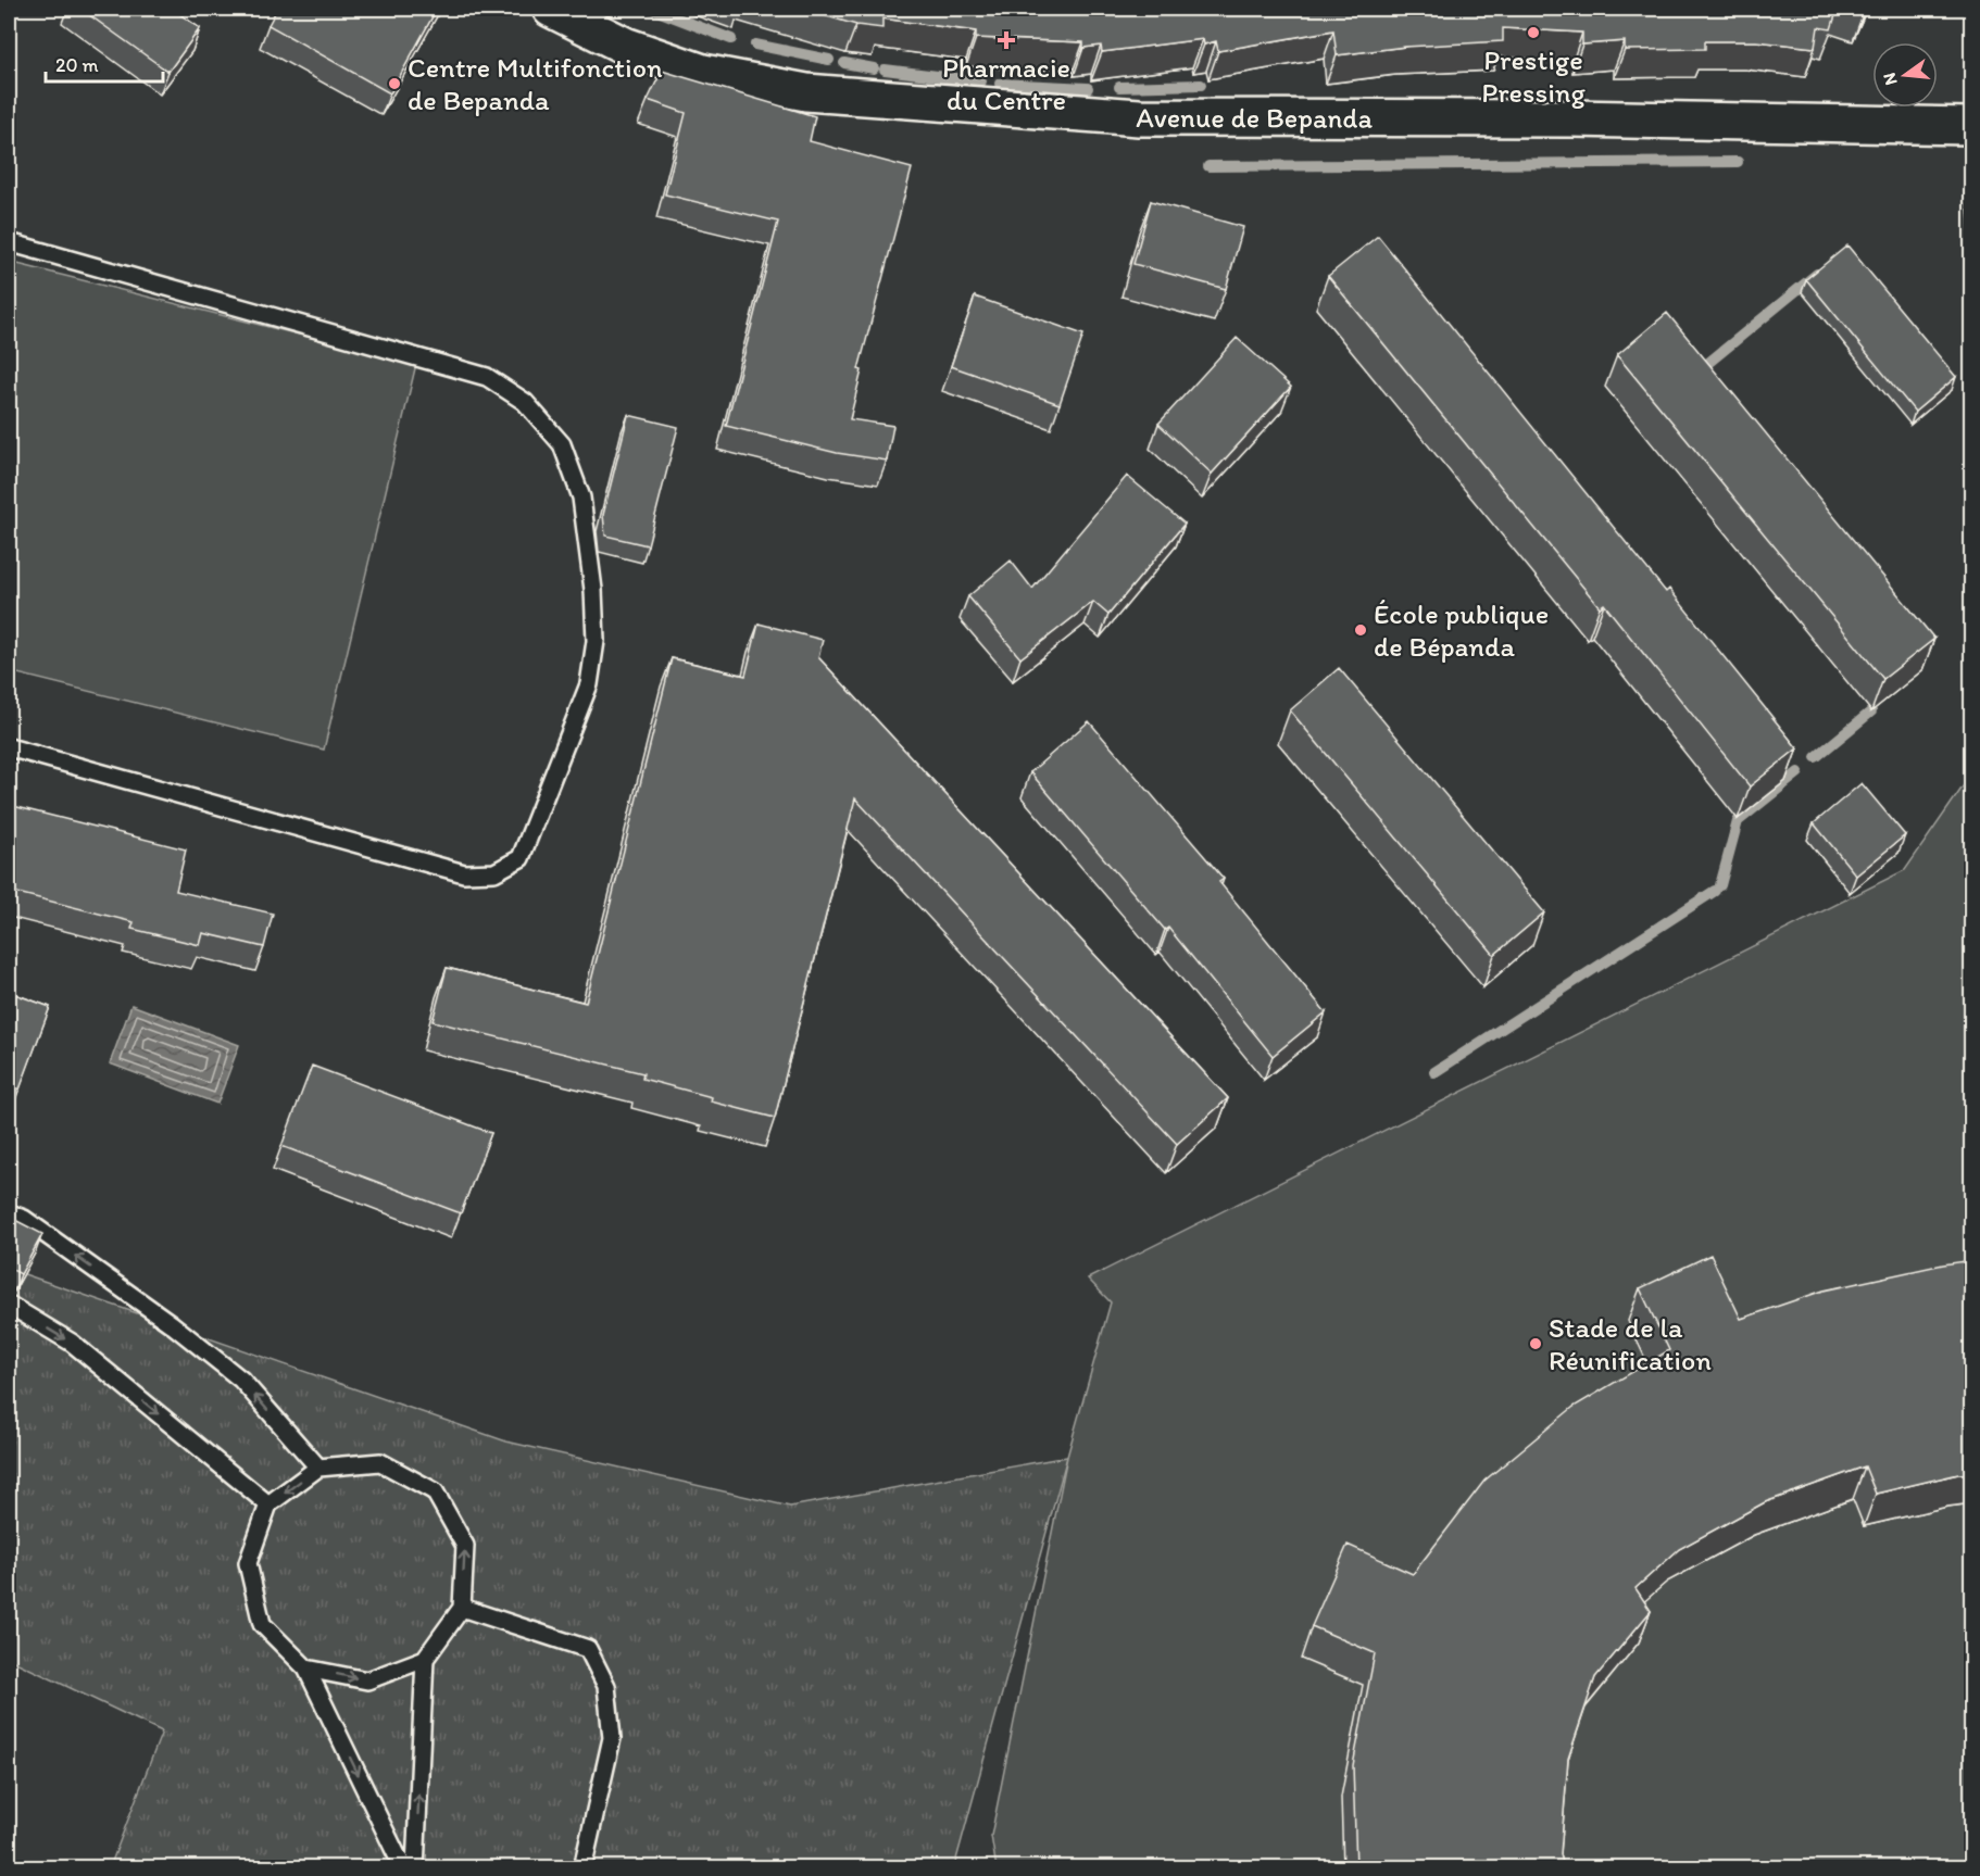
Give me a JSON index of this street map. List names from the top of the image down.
{
  "streets": {
    "main road": ["Avenue de Bepanda"]
  },
  "places": {
    "other": [
      "Prestige Pressing",
      "Centre Multifonction de Bepanda",
      "École publique de Bépanda",
      "Stade de la Réunification"
    ],
    "health": ["Pharmacie du Centre"]
  },
  "scale_bar": "20 m",
  "north": "left"
}
